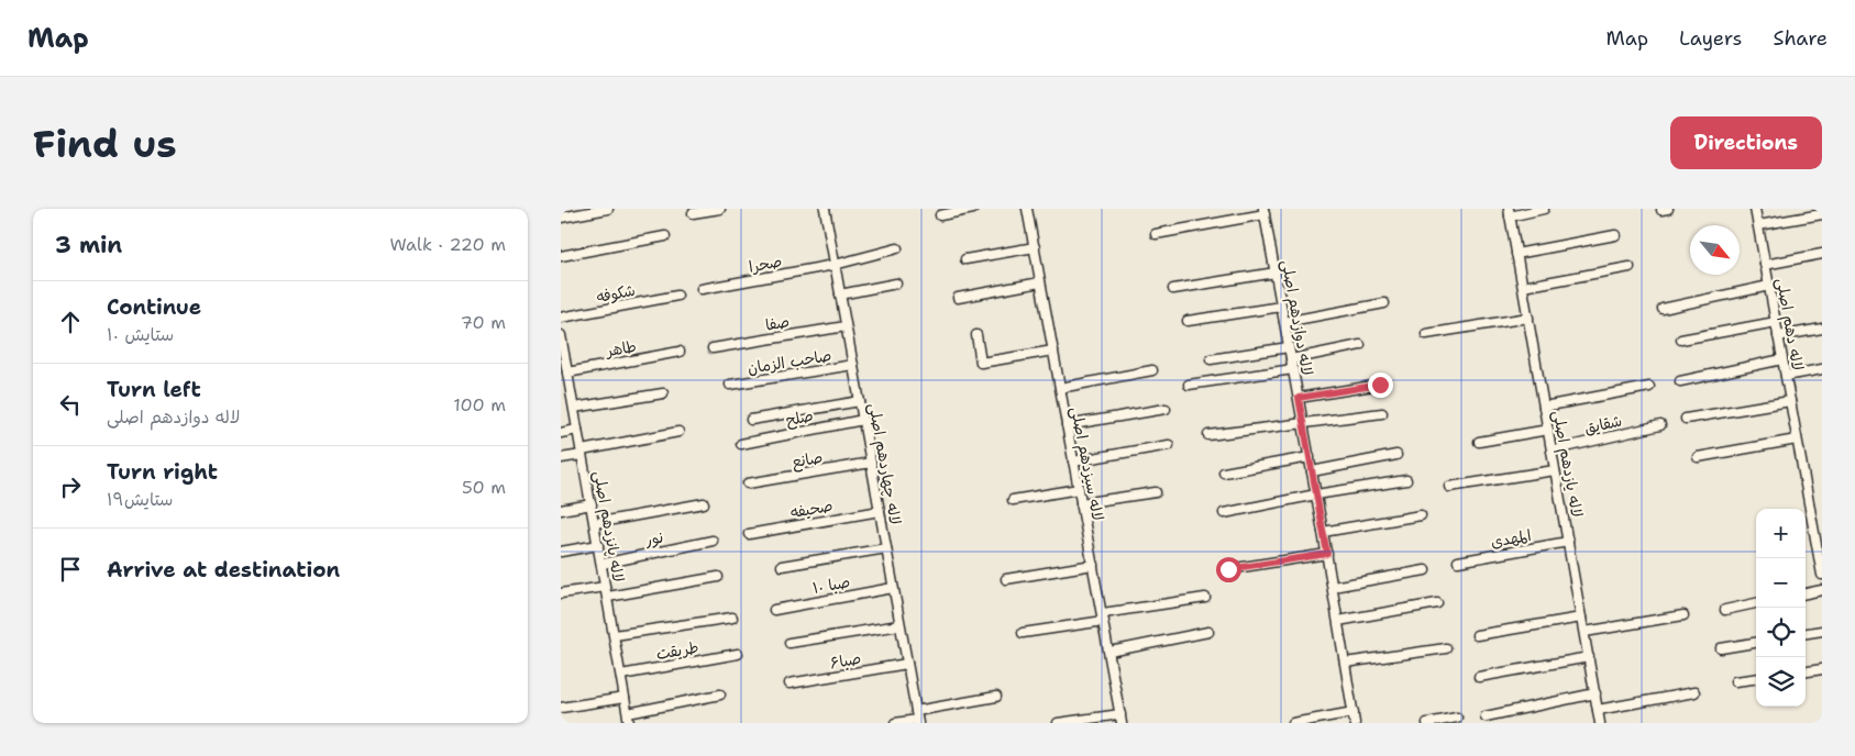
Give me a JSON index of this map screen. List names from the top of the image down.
{
  "streets": {
    "street": [
      "صحرا",
      "شکوفه",
      "لاله دوازدهم اصلی",
      "صفا",
      "لاله دهم اصلی",
      "طاهر",
      "صاحب الزمان",
      "صلح",
      "شقایق",
      "صانع",
      "لاله چهاردهم اصلی",
      "لاله سیزدهم اصلی",
      "لاله یازدهم اصلی",
      "صحیفه",
      "لاله پانزدهم اصلی",
      "نور",
      "المهدی",
      "صبا ۱۰",
      "طریقت",
      "صبا۶"
    ]
  },
  "crossings": [
    ["صحرا", "لاله چهاردهم اصلی"],
    ["صفا", "لاله چهاردهم اصلی"],
    ["طاهر", "لاله پانزدهم اصلی"],
    ["صاحب الزمان", "لاله چهاردهم اصلی"],
    ["صلح", "لاله چهاردهم اصلی"],
    ["شقایق", "لاله یازدهم اصلی"],
    ["صانع", "لاله چهاردهم اصلی"],
    ["لاله چهاردهم اصلی", "صحیفه"],
    ["لاله چهاردهم اصلی", "صبا ۱۰"],
    ["لاله چهاردهم اصلی", "صبا۶"],
    ["لاله یازدهم اصلی", "المهدی"],
    ["لاله پانزدهم اصلی", "نور"],
    ["لاله پانزدهم اصلی", "طریقت"]
  ],
  "north": "bottom right",
  "page": {
    "header": "Map",
    "nav": ["Map", "Layers", "Share"],
    "buttons": "Directions",
    "title": "Find us",
    "heading": ["3 min", "Walk · 220 m"],
    "list": [
      ["Continue", "ستایش ۱۰", "70 m"],
      ["Turn left", "لاله دوازدهم اصلی", "100 m"],
      ["Turn right", "ستایش۱۹", "50 m"],
      "Arrive at destination"
    ],
    "map_buttons": ["+", "−"]
  }
}
